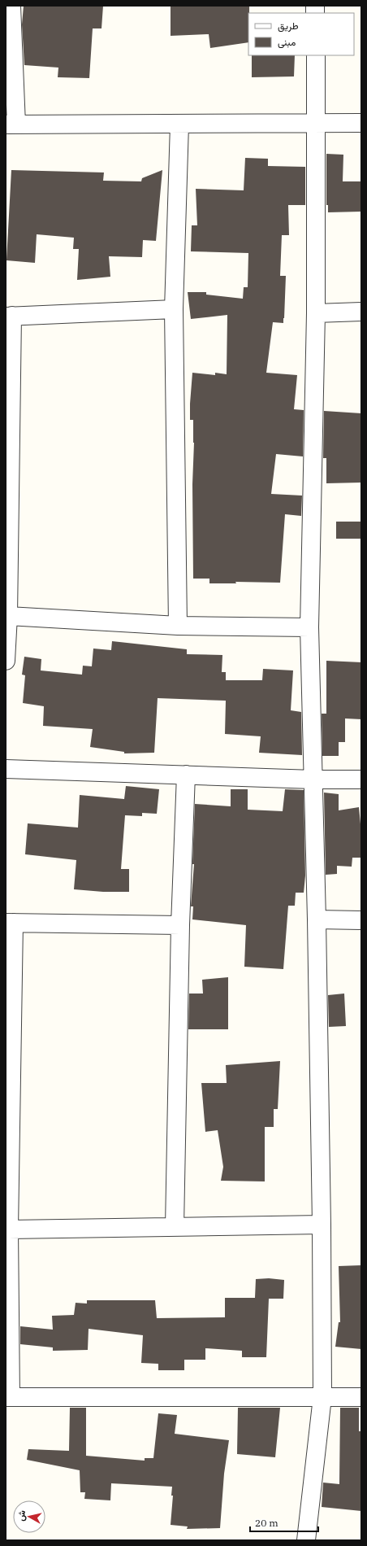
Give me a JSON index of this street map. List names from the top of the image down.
{
  "legend": ["طريق", "مبنى"],
  "scale_bar": "20 m",
  "north": "left"
}
